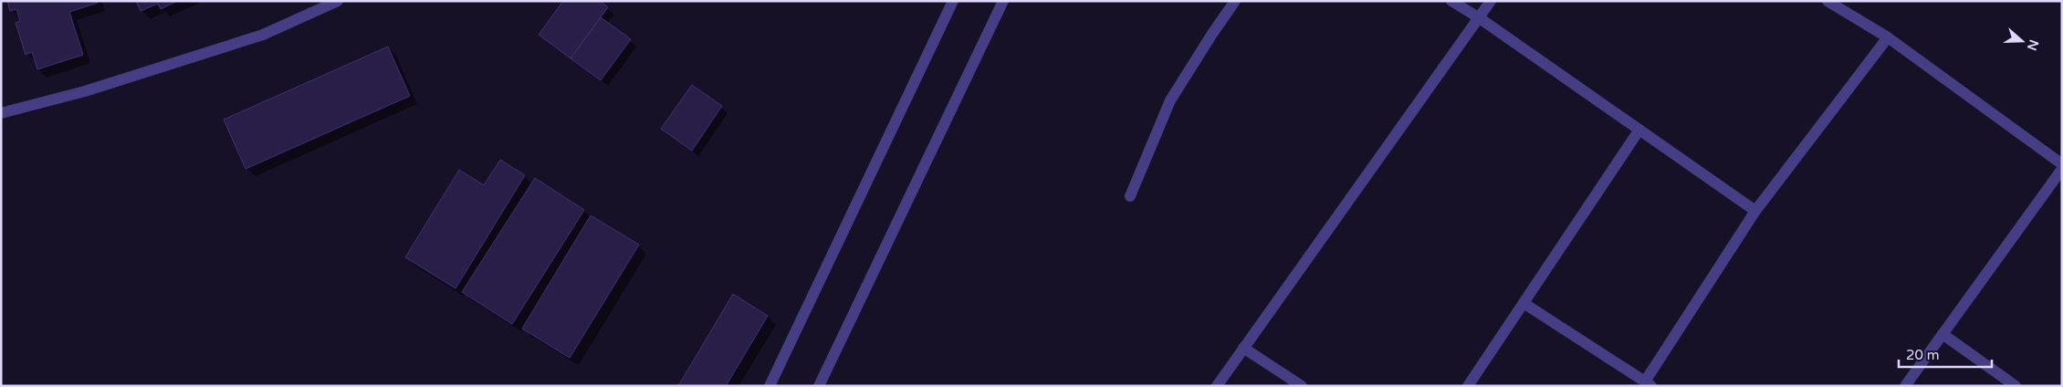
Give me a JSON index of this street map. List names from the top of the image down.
{
  "scale_bar": "20 m",
  "north": "right"
}
